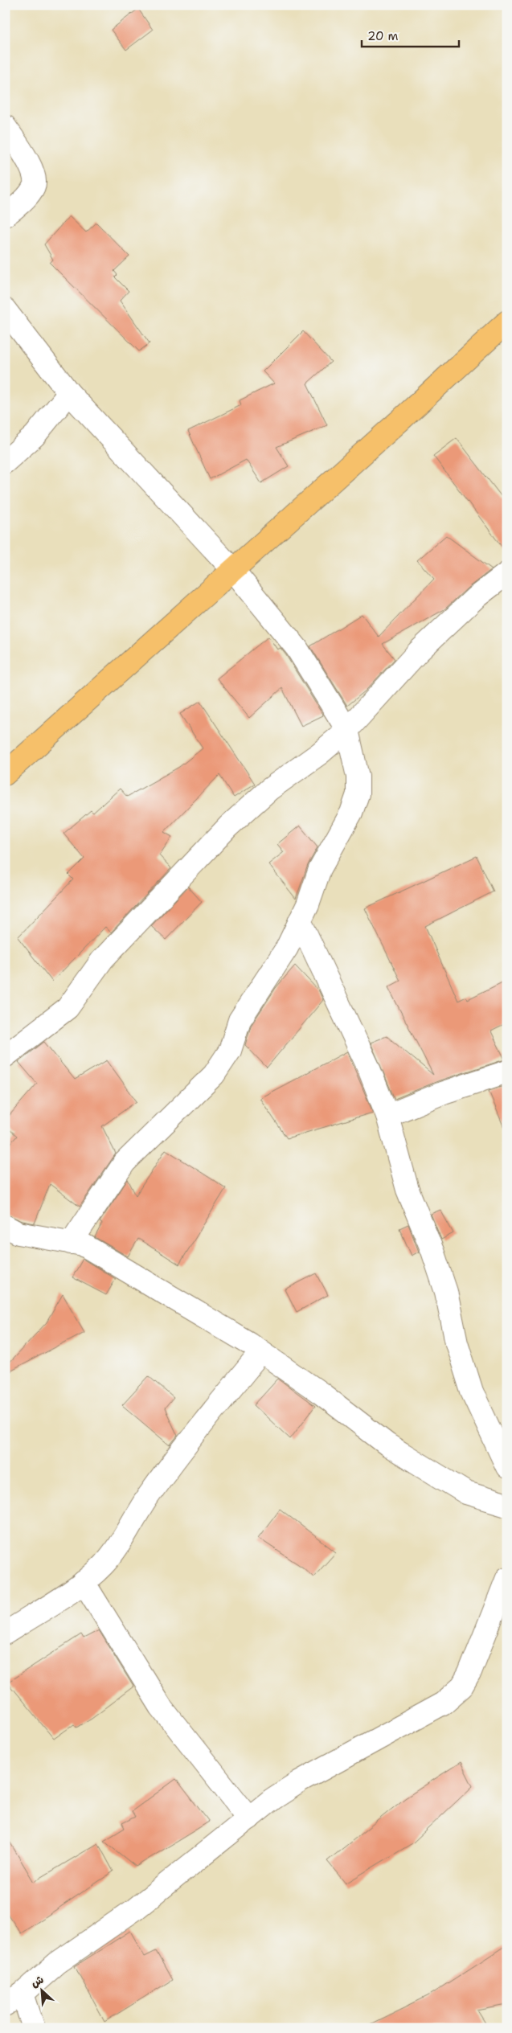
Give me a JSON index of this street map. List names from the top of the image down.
{
  "scale_bar": "20 m",
  "north": "top left"
}
